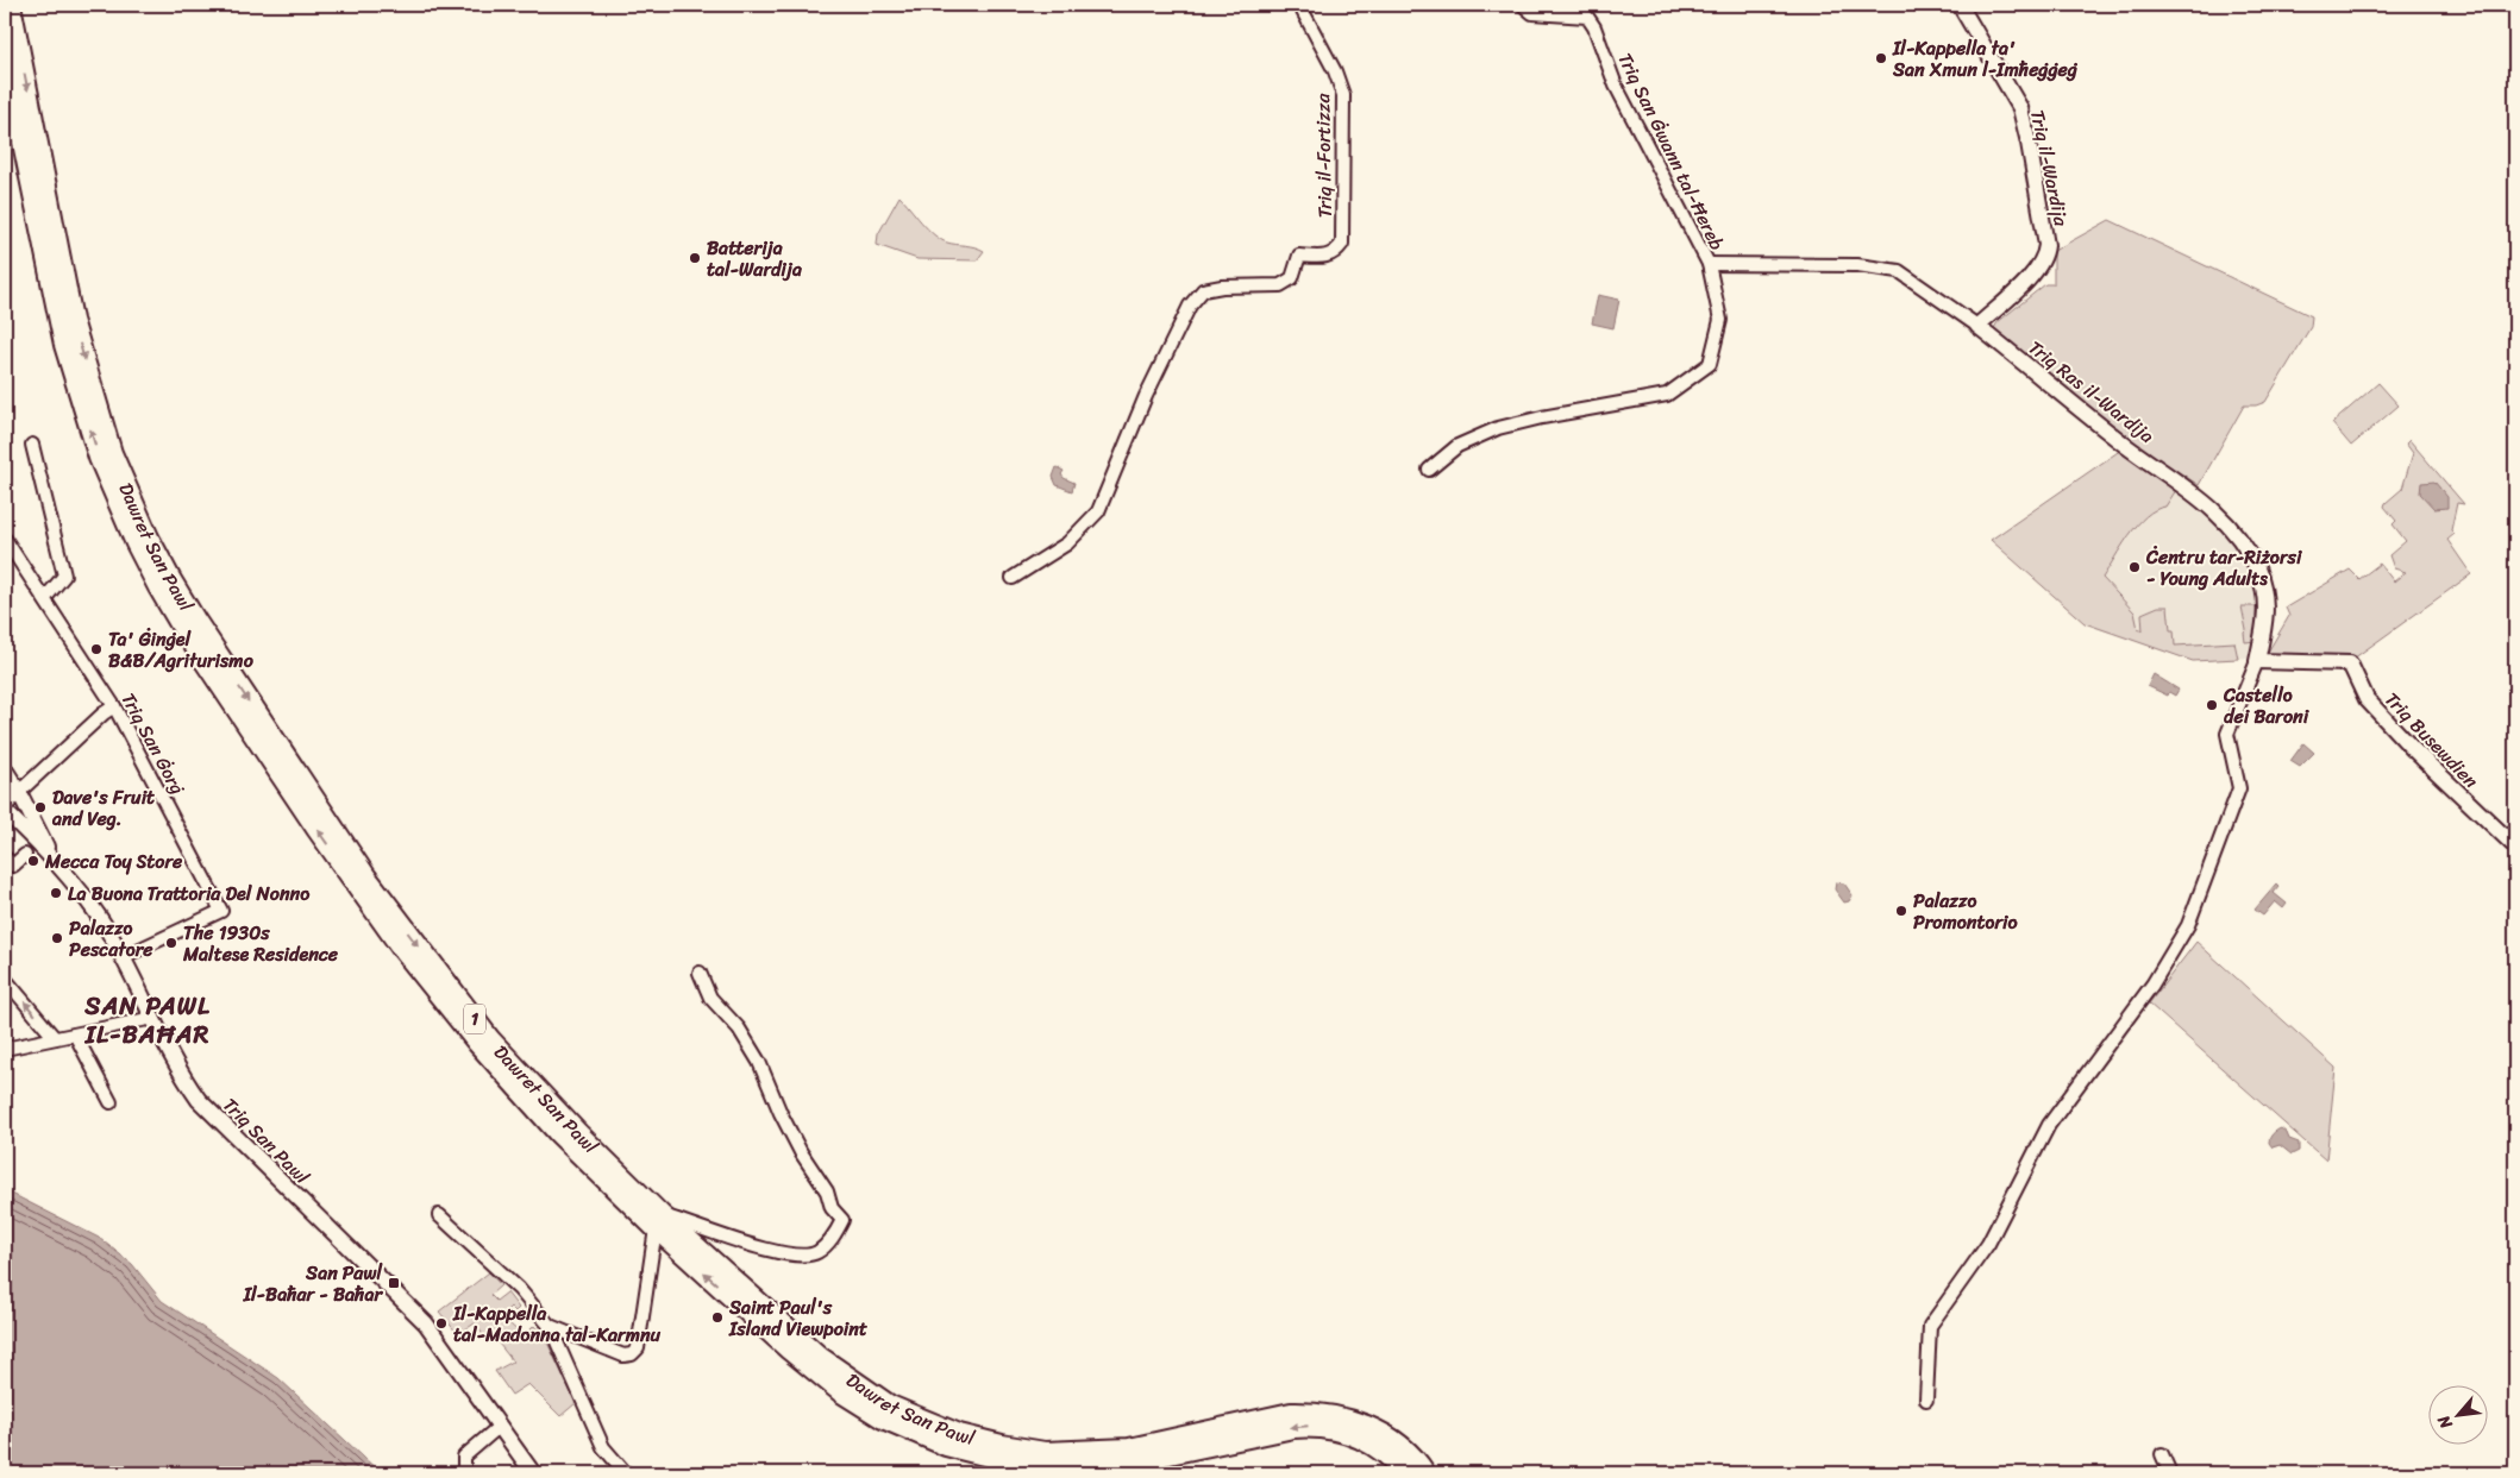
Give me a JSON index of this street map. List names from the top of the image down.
{
  "streets": {
    "highway": ["Dawret San Pawl", "1"],
    "street": [
      "Triq San Ġwann tal-Ħereb",
      "Triq il-Fortizza",
      "Triq il-Wardija",
      "Triq Ras il-Wardija",
      "Triq Busewdien",
      "Triq San Ġorġ",
      "Triq San Pawl"
    ]
  },
  "crossings": [
    ["Triq San Ġwann tal-Ħereb", "Triq Ras il-Wardija"],
    ["Triq il-Wardija", "Triq Ras il-Wardija"],
    ["Triq Ras il-Wardija", "Triq Busewdien"],
    ["Triq San Ġorġ", "Triq San Pawl"]
  ],
  "districts": ["SAN PAWL IL-BAĦAR"],
  "places": {
    "other": [
      "Il-Kappella ta' San Xmun l-Imħeġġeġ",
      "Batterija tal-Wardija",
      "Ċentru tar-Riżorsi - Young Adults",
      "Ta' Ġinġel B&B/Agriturismo",
      "Castello dei Baroni",
      "Dave's Fruit and Veg.",
      "Mecca Toy Store",
      "La Buona Trattoria Del Nonno",
      "Palazzo Promontorio",
      "Palazzo Pescatore",
      "The 1930s Maltese Residence",
      "Saint Paul's Island Viewpoint",
      "Il-Kappella tal-Madonna tal-Karmnu"
    ],
    "transit": ["San Pawl Il-Baħar - Baħar"]
  },
  "north": "bottom left"
}
